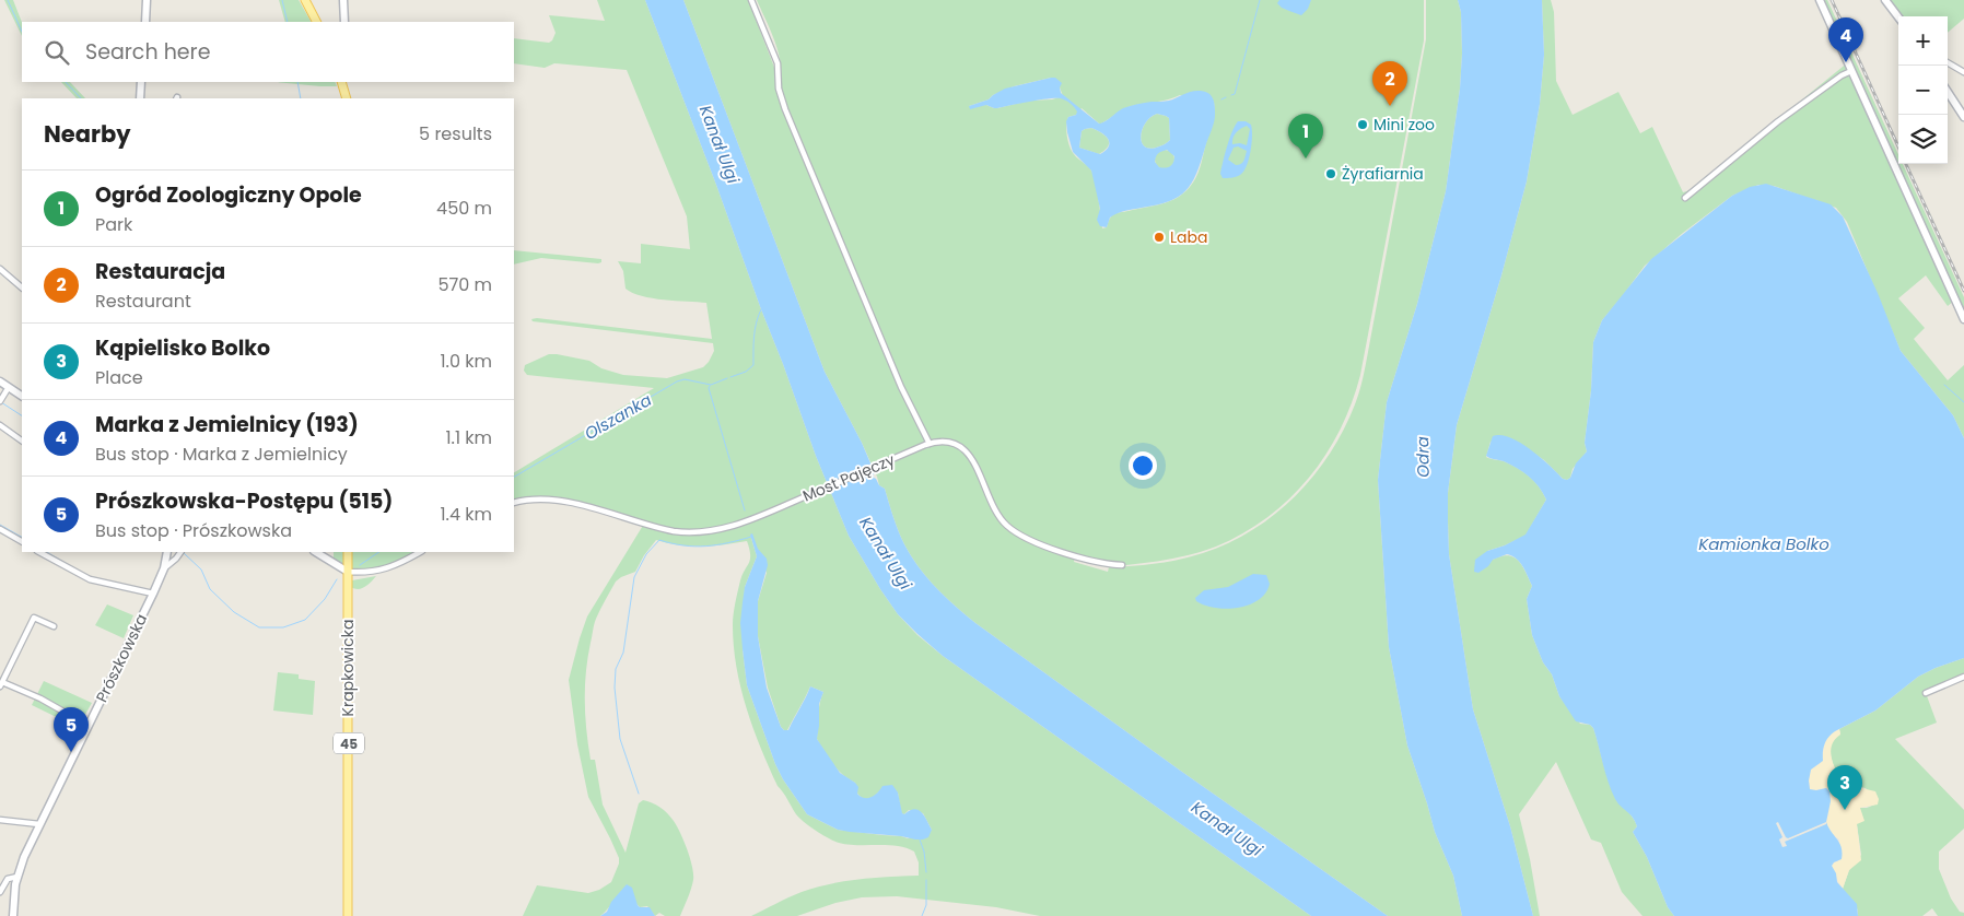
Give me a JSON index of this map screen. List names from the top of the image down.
{
  "streets": {
    "main road": ["Prószkowska", "Krapkowicka", "45"],
    "street": ["Most Pajęczy"]
  },
  "water": [
    "Kanał Ulgi",
    "Olszanka",
    "Odra",
    "Kamionka Bolko"
  ],
  "places": ["Mini zoo", "Żyrafiarnia", "Laba"],
  "page": {
    "map_buttons": ["+", "−"],
    "pins": [
      "4",
      "2",
      "1",
      "5",
      "3"
    ],
    "search": "Search here",
    "heading": ["Nearby", "5 results"],
    "list": [
      {
        "mark": "1",
        "name": "Ogród Zoologiczny Opole",
        "note": "Park",
        "value": "450 m"
      },
      {
        "mark": "2",
        "name": "Restauracja",
        "note": "Restaurant",
        "value": "570 m"
      },
      {
        "mark": "3",
        "name": "Kąpielisko Bolko",
        "note": "Place",
        "value": "1.0 km"
      },
      {
        "mark": "4",
        "name": "Marka z Jemielnicy (193)",
        "note": "Bus stop · Marka z Jemielnicy",
        "value": "1.1 km"
      },
      {
        "mark": "5",
        "name": "Prószkowska-Postępu (515)",
        "note": "Bus stop · Prószkowska",
        "value": "1.4 km"
      }
    ]
  }
}
